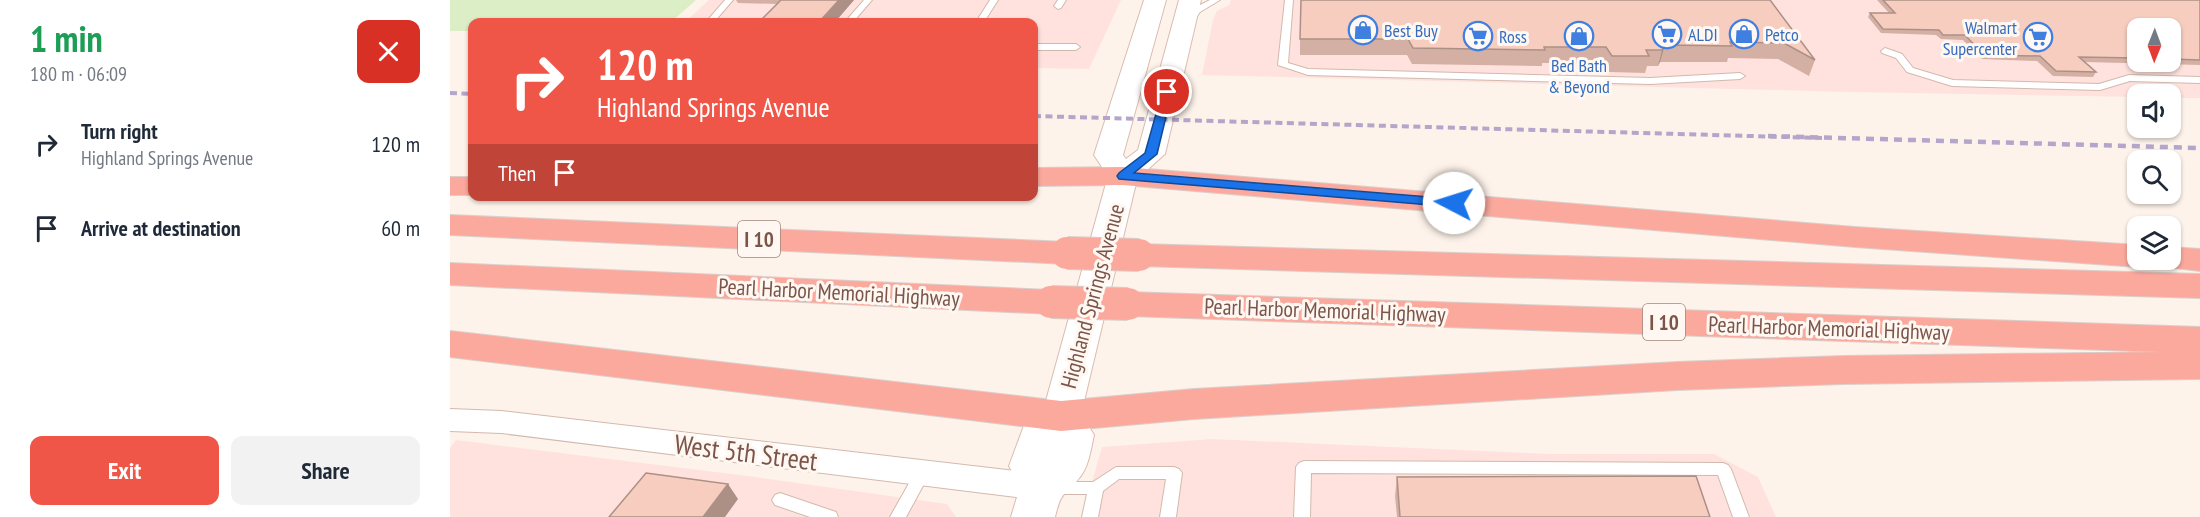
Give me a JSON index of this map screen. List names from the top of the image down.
{
  "streets": {
    "highway": ["I 10", "Pearl Harbor Memorial Highway"],
    "main road": ["Highland Springs Avenue"],
    "street": ["West 5th Street"]
  },
  "crossings": [
    ["Highland Springs Avenue", "West 5th Street"]
  ],
  "places": {
    "shop": ["Best Buy", "Petco", "Bed Bath & Beyond"],
    "supermarket": ["ALDI", "Ross", "Walmart Supercenter"]
  },
  "north": "bottom",
  "page": {
    "heading": ["1 min", "180 m · 06:09"],
    "turn": ["120 m", "Highland Springs Avenue"],
    "list": [
      {
        "name": "Turn right",
        "note": "Highland Springs Avenue",
        "value": "120 m"
      },
      {
        "name": "Arrive at destination",
        "value": "60 m"
      }
    ],
    "then": "Then",
    "buttons": ["Exit", "Share"]
  }
}
